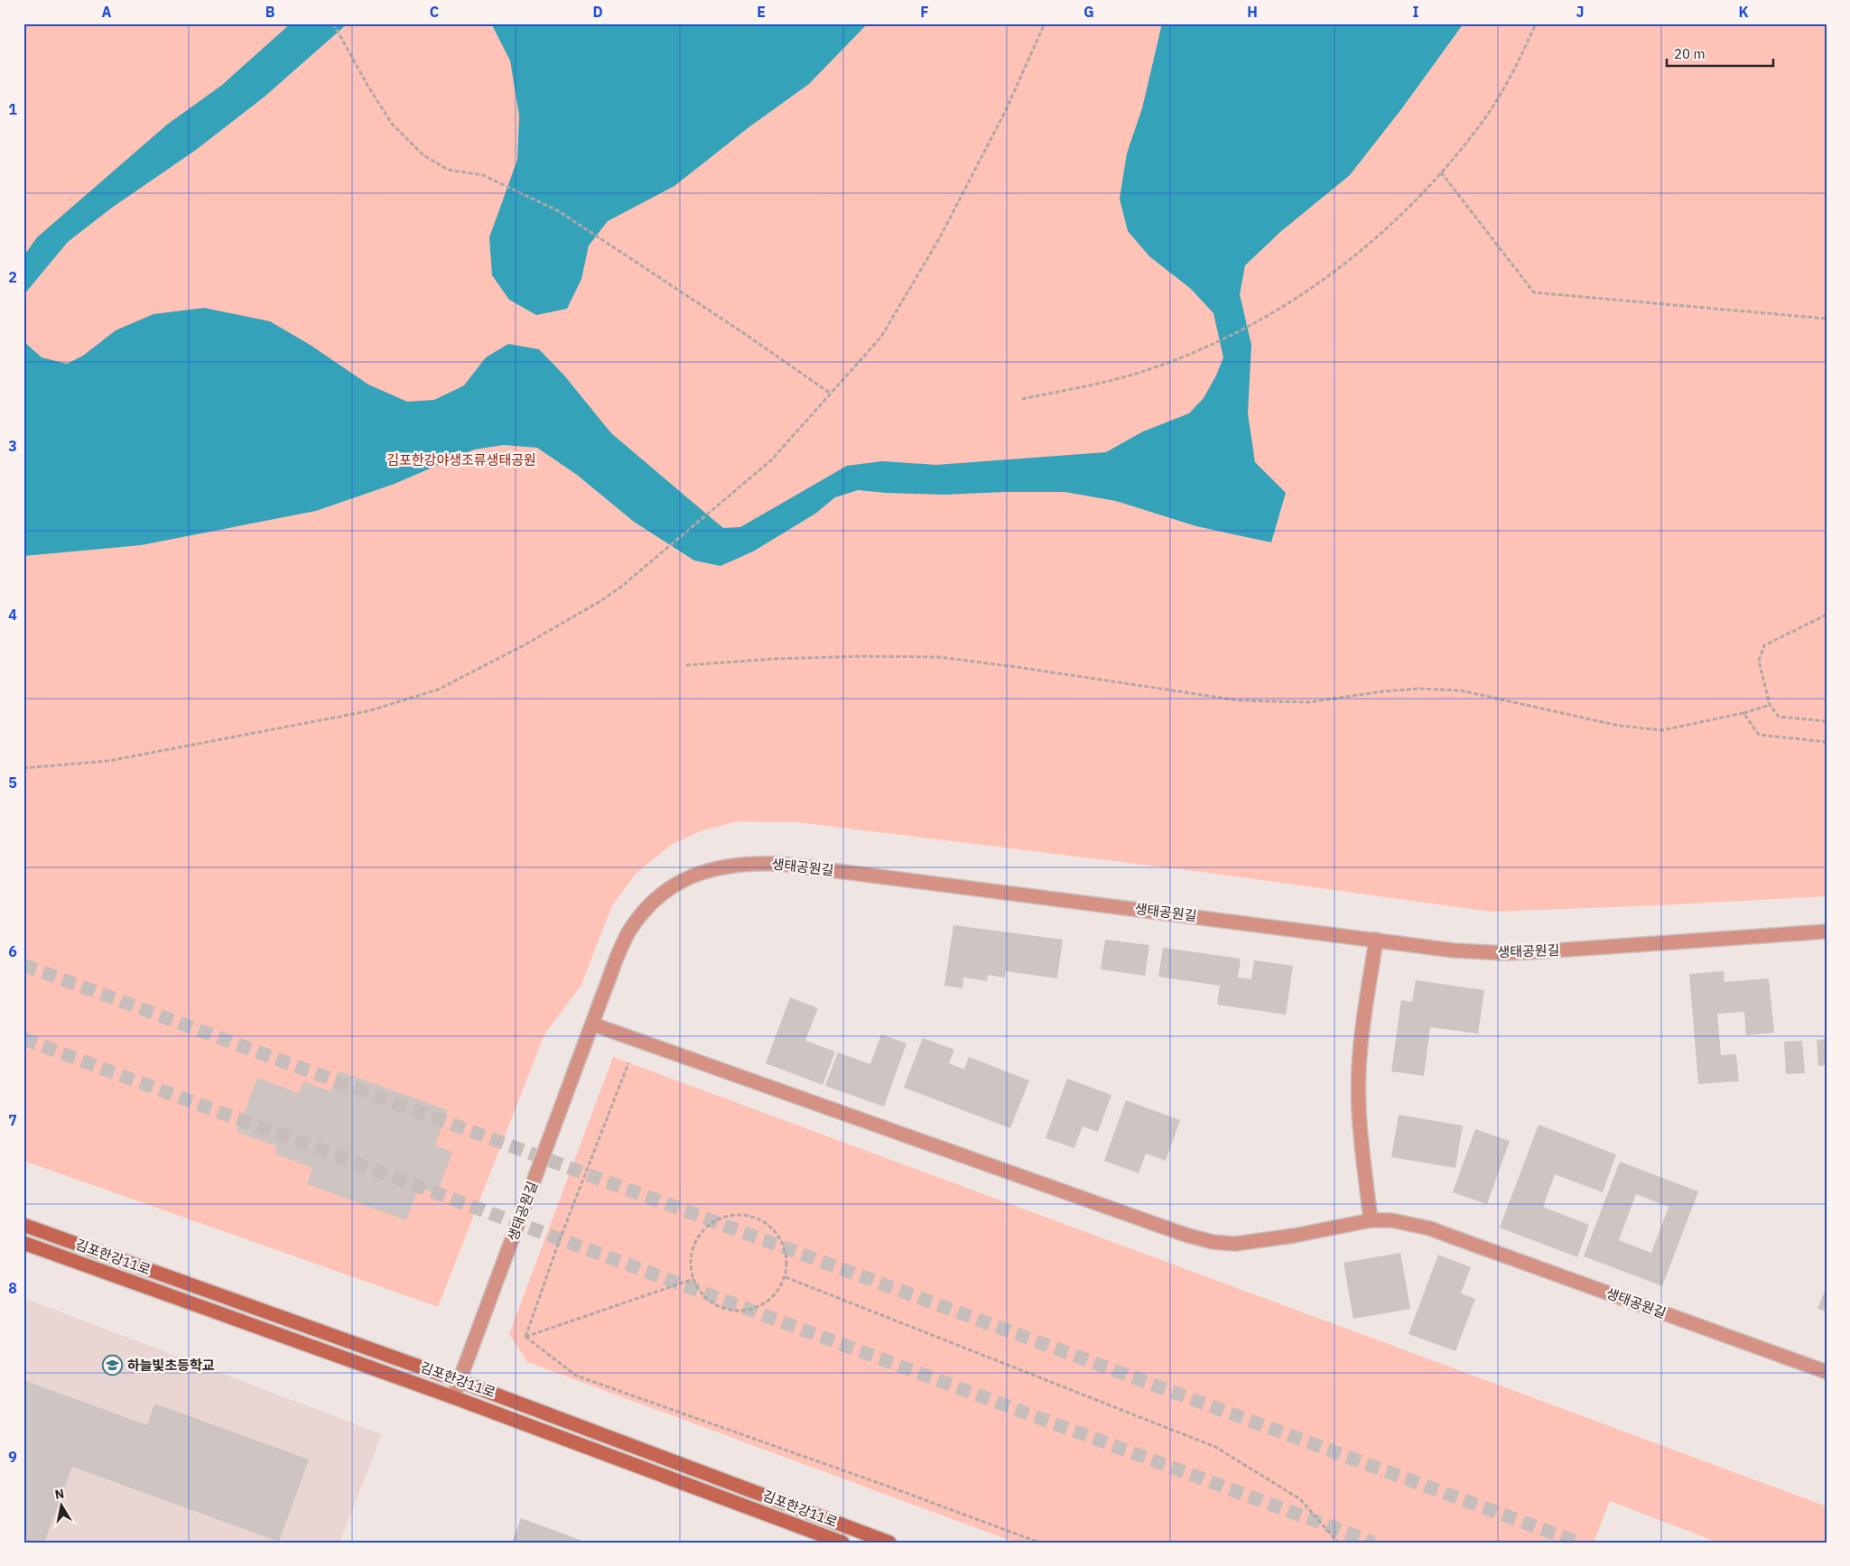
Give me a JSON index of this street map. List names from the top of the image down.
{
  "streets": {
    "main road": ["김포한강11로"],
    "street": ["생태공원길"]
  },
  "crossings": [
    ["생태공원길", "김포한강11로"]
  ],
  "parks": ["김포한강야생조류생태공원"],
  "places": {
    "school or university": ["하늘빛초등학교"]
  },
  "scale_bar": "20 m",
  "north": "top",
  "grid": {
    "columns": [
      "A",
      "B",
      "C",
      "D",
      "E",
      "F",
      "G",
      "H",
      "I",
      "J",
      "K"
    ],
    "rows": [
      "1",
      "2",
      "3",
      "4",
      "5",
      "6",
      "7",
      "8",
      "9"
    ]
  }
}
